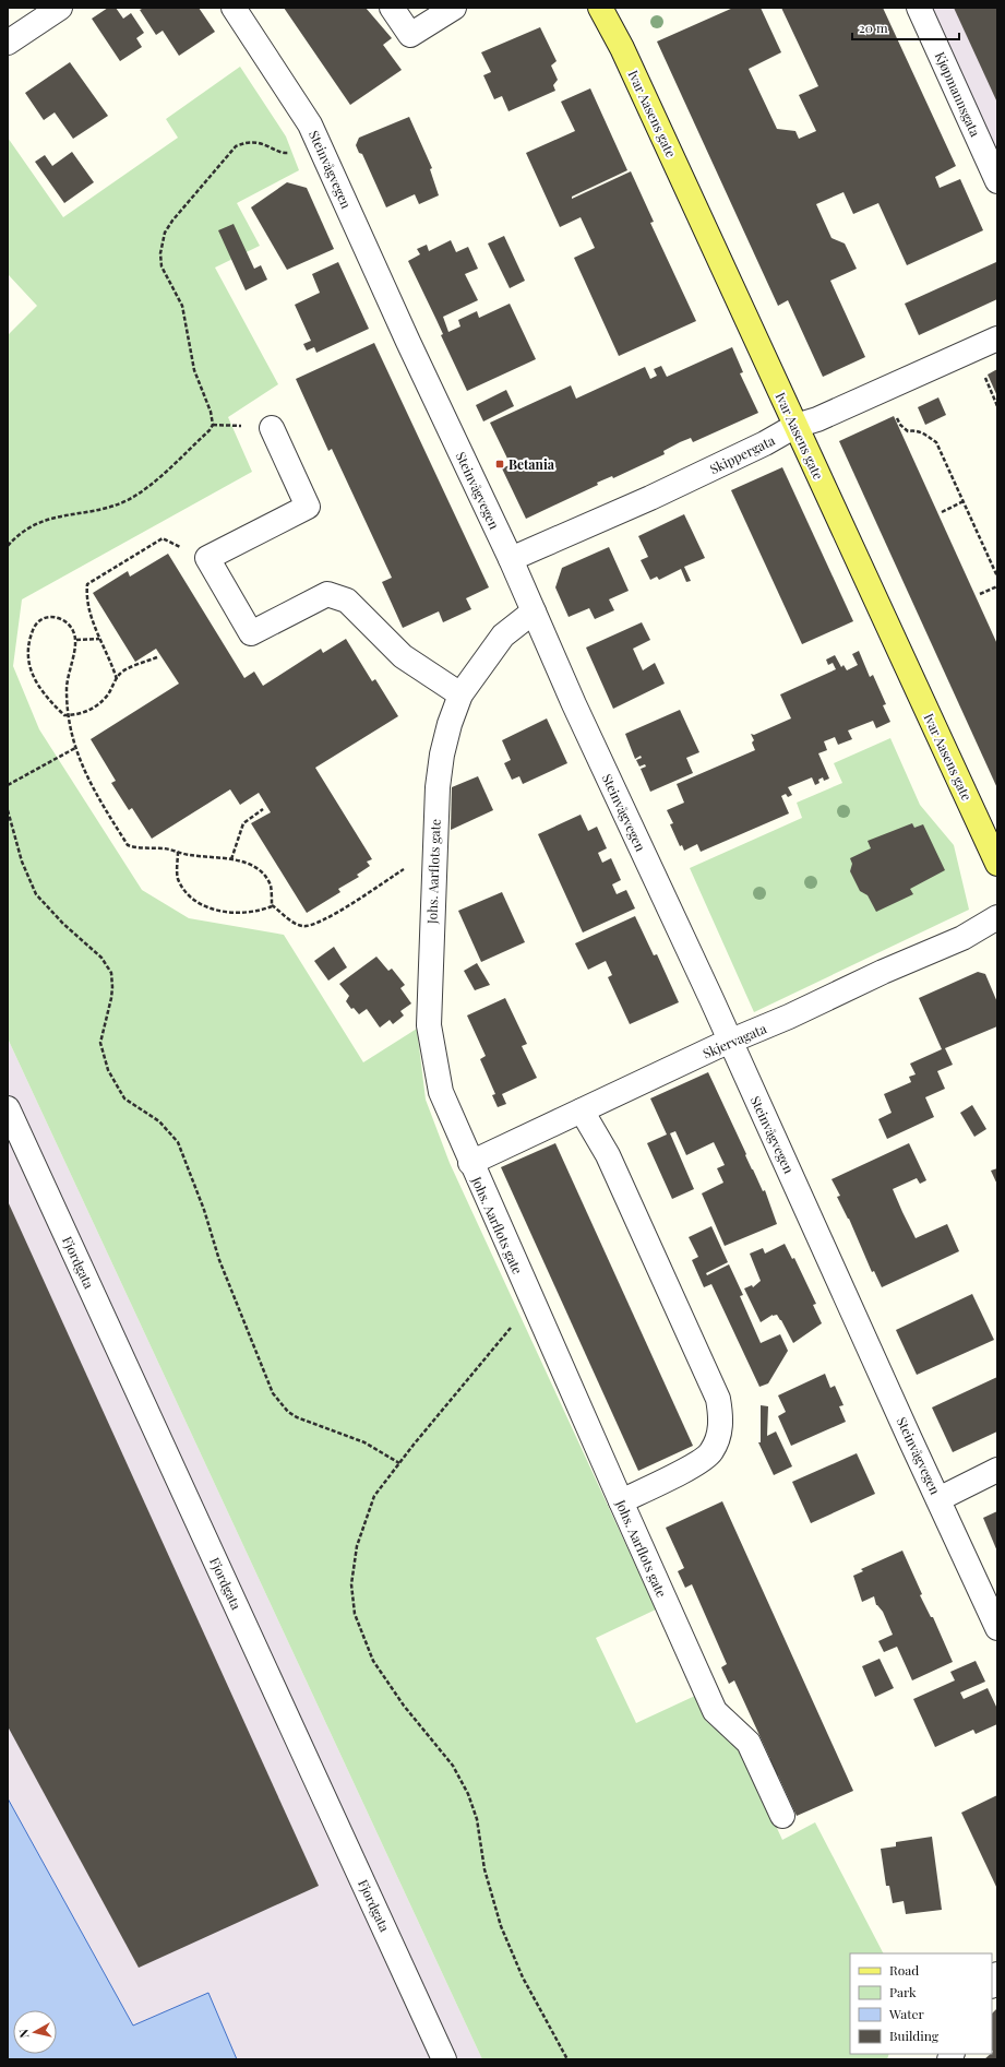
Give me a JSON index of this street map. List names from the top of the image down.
{
  "streets": {
    "main road": ["Ivar Aasens gate"],
    "street": [
      "Kjøpmannsgata",
      "Steinvågvegen",
      "Skippergata",
      "Johs. Aarflots gate",
      "Skjervagata",
      "Fjordgata"
    ]
  },
  "crossings": [
    ["Ivar Aasens gate", "Skippergata"],
    ["Steinvågvegen", "Skippergata"],
    ["Steinvågvegen", "Johs. Aarflots gate"],
    ["Steinvågvegen", "Skjervagata"],
    ["Johs. Aarflots gate", "Skjervagata"]
  ],
  "places": {
    "transit": ["Betania"]
  },
  "legend": [
    "Road",
    "Park",
    "Water",
    "Building"
  ],
  "scale_bar": "20 m",
  "north": "left"
}
